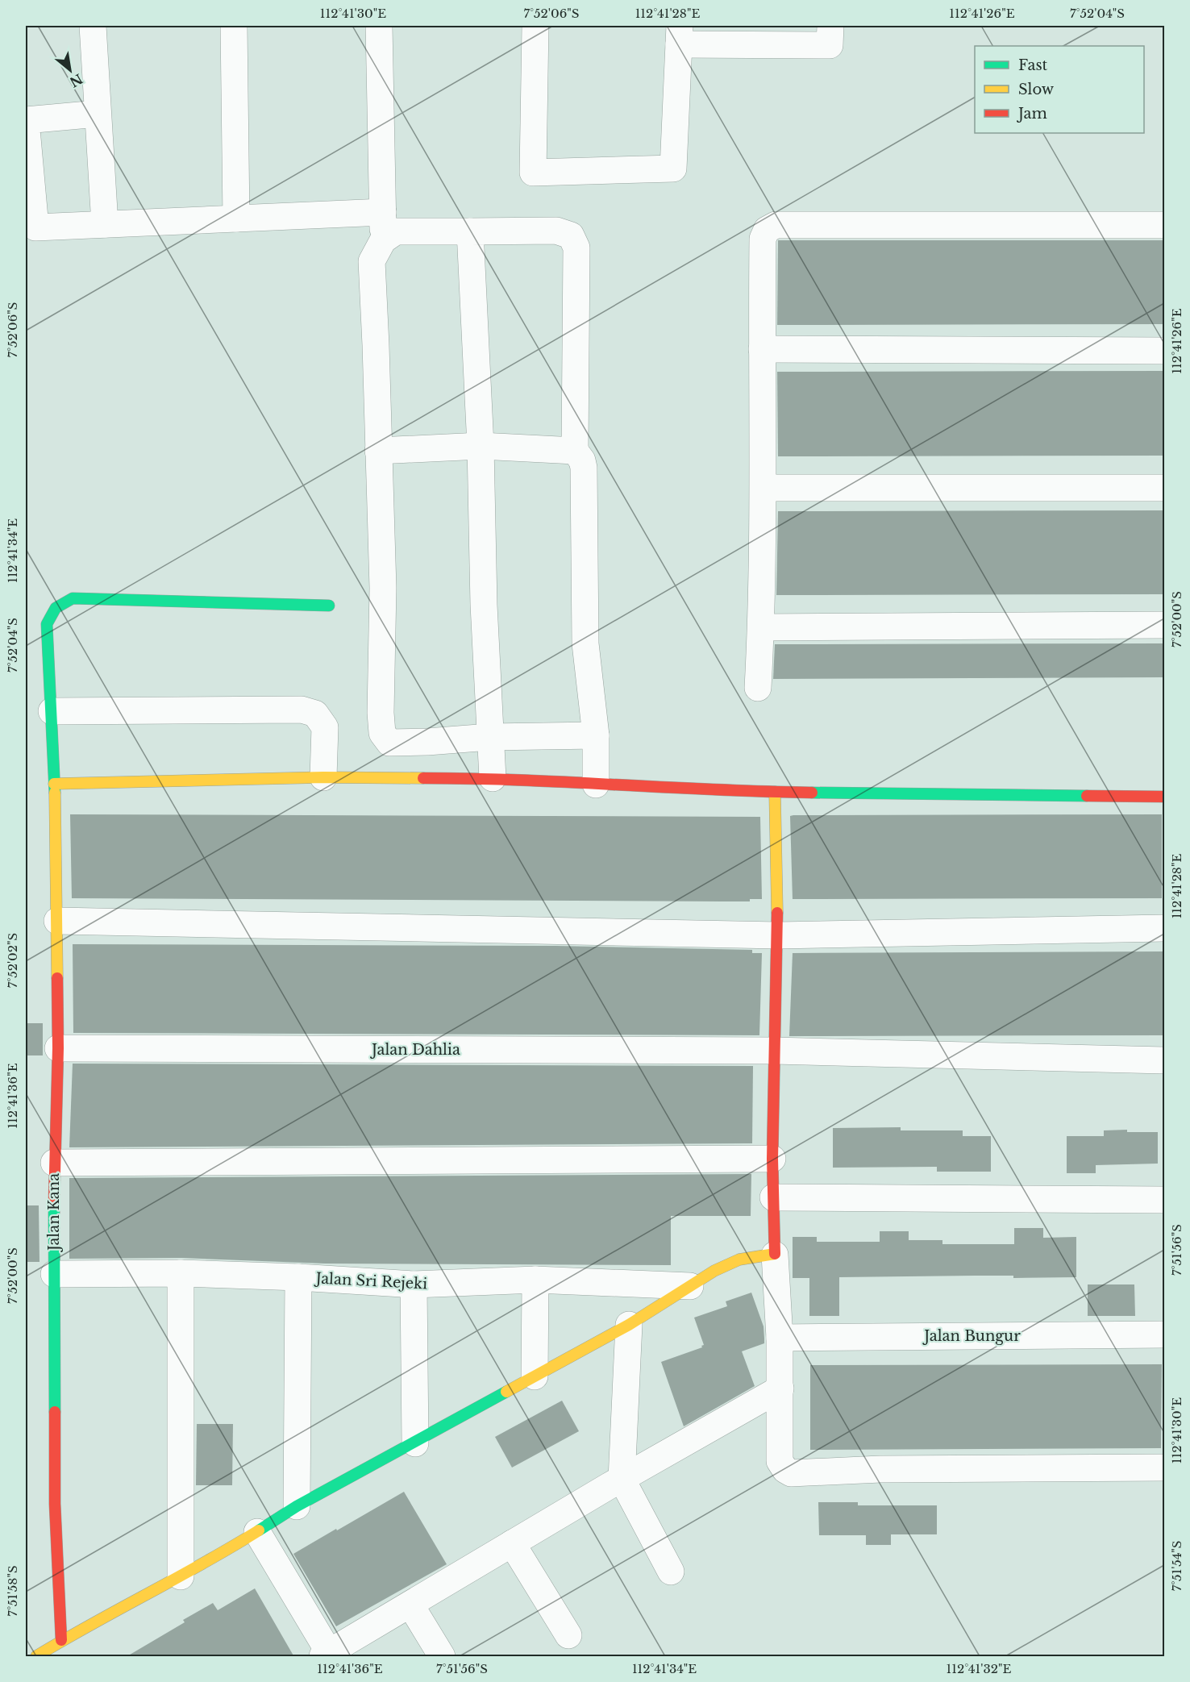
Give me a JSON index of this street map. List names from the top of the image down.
{
  "streets": {
    "street": [
      "Jalan Dahlia",
      "Jalan Kana",
      "Jalan Sri Rejeki",
      "Jalan Bungur"
    ]
  },
  "crossings": [
    ["Jalan Dahlia", "Jalan Kana"],
    ["Jalan Kana", "Jalan Sri Rejeki"]
  ],
  "legend": ["Fast", "Slow", "Jam"],
  "north": "bottom right",
  "coordinates": [
    "112°41'30\"E",
    "7°52'06\"S",
    "112°41'28\"E",
    "112°41'26\"E",
    "7°52'04\"S",
    "112°41'34\"E",
    "7°52'00\"S",
    "7°52'02\"S",
    "112°41'36\"E",
    "7°51'56\"S",
    "7°51'54\"S",
    "7°51'58\"S",
    "112°41'32\"E"
  ]
}
